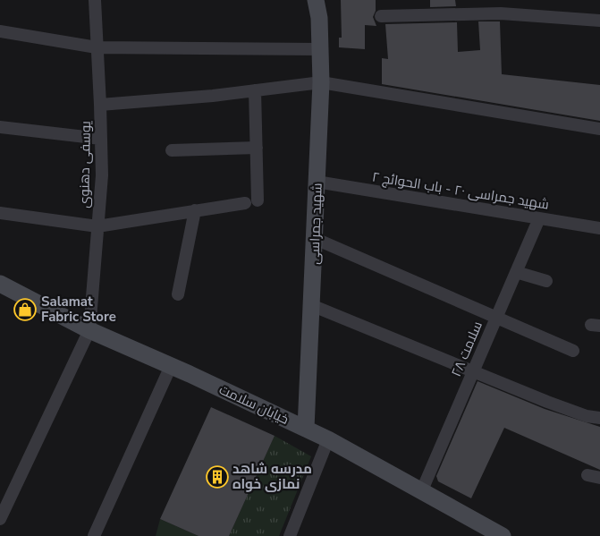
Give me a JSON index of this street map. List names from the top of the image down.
{
  "streets": {
    "street": [
      "یوسفی دهنوی",
      "شهید جمراسی ۲۰ - باب الحوائج ۲",
      "شهید جمراسی",
      "سلامت ۲۸",
      "خیابان سلامت"
    ]
  },
  "crossings": [
    ["یوسفی دهنوی", "خیابان سلامت"],
    ["شهید جمراسی ۲۰ - باب الحوائج ۲", "شهید جمراسی"],
    ["شهید جمراسی ۲۰ - باب الحوائج ۲", "سلامت ۲۸"],
    ["شهید جمراسی", "خیابان سلامت"],
    ["سلامت ۲۸", "خیابان سلامت"]
  ],
  "places": {
    "shop": ["Salamat Fabric Store"],
    "building": ["مدرسه شاهد نمازی خواه"]
  }
}
